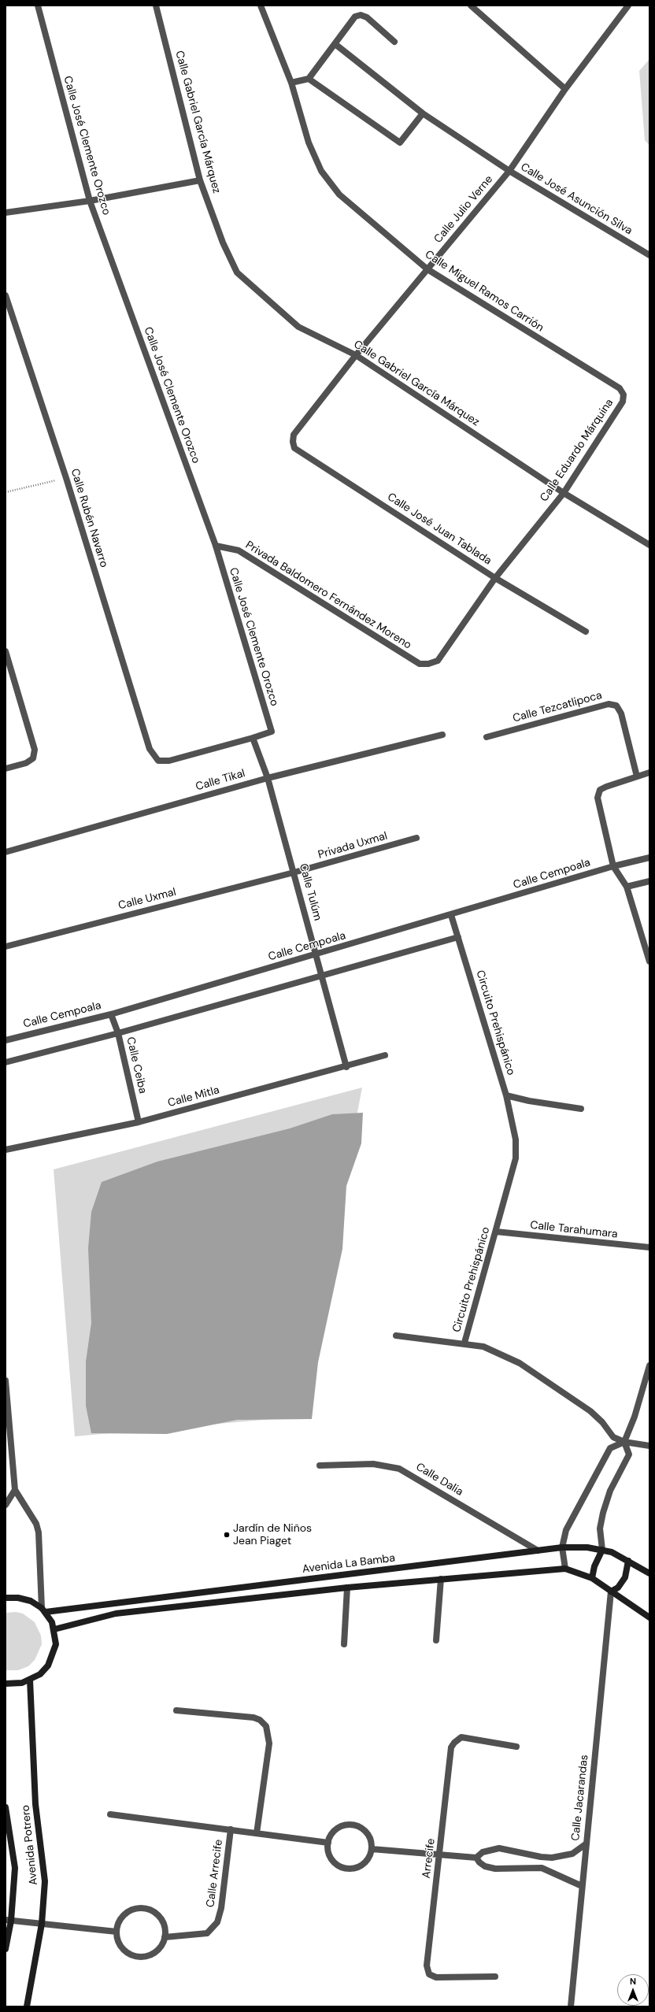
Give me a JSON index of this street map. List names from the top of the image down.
{
  "streets": {
    "street": [
      "Calle Gabriel García Márquez",
      "Calle José Clemente Orozco",
      "Calle José Asunción Silva",
      "Calle Julio Verne",
      "Calle Miguel Ramos Carrión",
      "Calle Eduardo Márquina",
      "Calle Rubén Navarro",
      "Calle José Juan Tablada",
      "Privada Baldomero Fernández Moreno",
      "Calle Tezcatlipoca",
      "Calle Tikal",
      "Privada Uxmal",
      "Calle Cempoala",
      "Calle Tulúm",
      "Calle Uxmal",
      "Circuito Prehispánico",
      "Calle Ceiba",
      "Calle Mitla",
      "Calle Tarahumara",
      "Calle Dalia",
      "Avenida La Bamba",
      "Calle Jacarandas",
      "Avenida Potrero",
      "Arrecife",
      "Calle Arrecife"
    ]
  },
  "crossings": [
    ["Calle Gabriel García Márquez", "Calle Julio Verne"],
    ["Calle Gabriel García Márquez", "Calle Eduardo Márquina"],
    ["Calle José Clemente Orozco", "Calle Rubén Navarro"],
    ["Calle José Clemente Orozco", "Privada Baldomero Fernández Moreno"],
    ["Calle José Asunción Silva", "Calle Julio Verne"],
    ["Calle Julio Verne", "Calle Miguel Ramos Carrión"],
    ["Calle Julio Verne", "Calle José Juan Tablada"],
    ["Calle Miguel Ramos Carrión", "Calle Eduardo Márquina"],
    ["Calle Eduardo Márquina", "Calle José Juan Tablada"],
    ["Calle Eduardo Márquina", "Privada Baldomero Fernández Moreno"],
    ["Calle Tikal", "Calle Tulúm"],
    ["Privada Uxmal", "Calle Tulúm"],
    ["Privada Uxmal", "Calle Uxmal"],
    ["Calle Cempoala", "Calle Tulúm"],
    ["Calle Cempoala", "Circuito Prehispánico"],
    ["Calle Cempoala", "Calle Ceiba"],
    ["Calle Tulúm", "Calle Uxmal"],
    ["Calle Tulúm", "Calle Mitla"],
    ["Circuito Prehispánico", "Calle Tarahumara"],
    ["Calle Ceiba", "Calle Mitla"],
    ["Calle Dalia", "Avenida La Bamba"],
    ["Avenida La Bamba", "Calle Jacarandas"]
  ],
  "places": ["Jardín de Niños Jean Piaget"],
  "north": "top"
}
